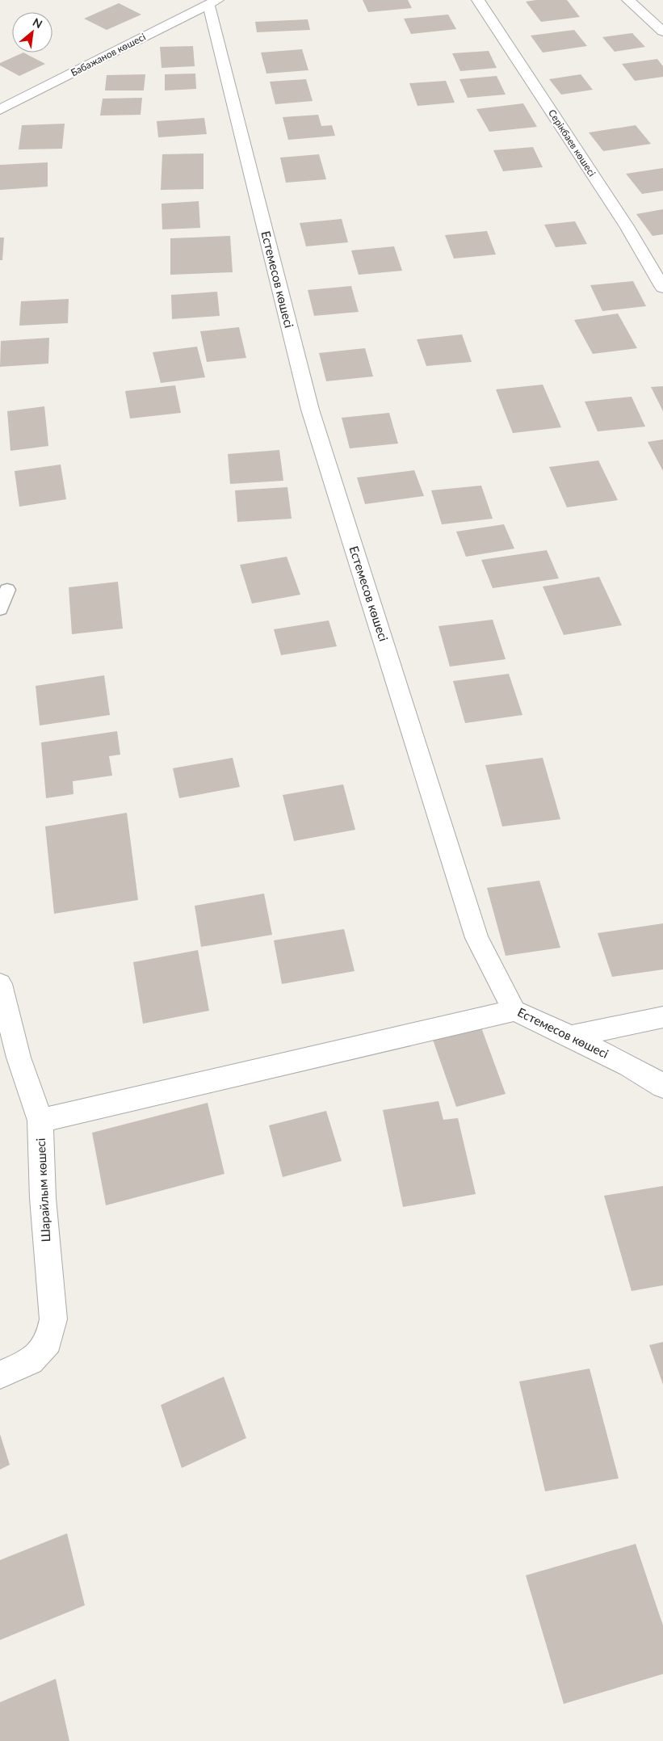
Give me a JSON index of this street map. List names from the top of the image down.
{
  "streets": {
    "street": [
      "Бабажанов көшесі",
      "Серікбаев көшесі",
      "Естемесов көшесі",
      "Шарайлым көшесі"
    ]
  },
  "crossings": [
    ["Бабажанов көшесі", "Естемесов көшесі"]
  ],
  "north": "top right"
}
